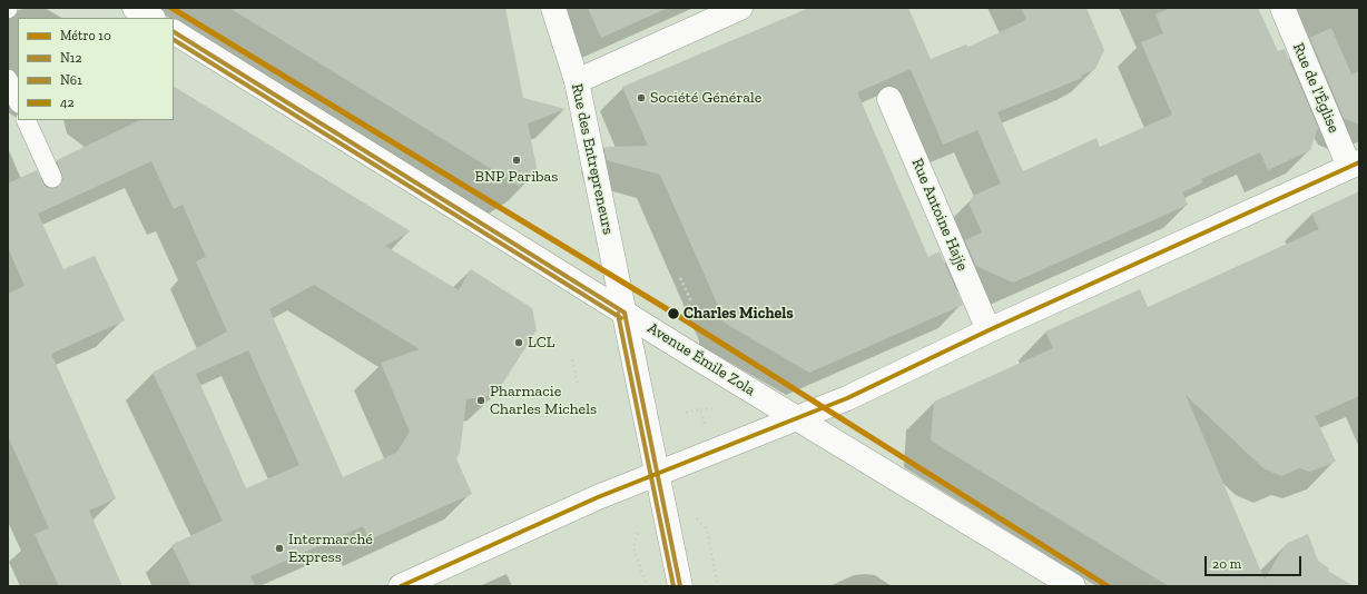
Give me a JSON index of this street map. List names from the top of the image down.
{
  "streets": {
    "street": [
      "Rue de l'Église",
      "Rue des Entrepreneurs",
      "Rue Antoine Hajje",
      "Avenue Émile Zola"
    ]
  },
  "crossings": [
    ["Rue des Entrepreneurs", "Avenue Émile Zola"]
  ],
  "places": [
    "Société Générale",
    "BNP Paribas",
    "Charles Michels",
    "LCL",
    "Pharmacie Charles Michels",
    "Intermarché Express"
  ],
  "lines": [
    "metro line 10",
    "transit line N12",
    "transit line N61",
    "transit line 42"
  ],
  "legend": [
    "Métro 10",
    "N12",
    "N61",
    "42"
  ],
  "scale_bar": "20 m"
}
